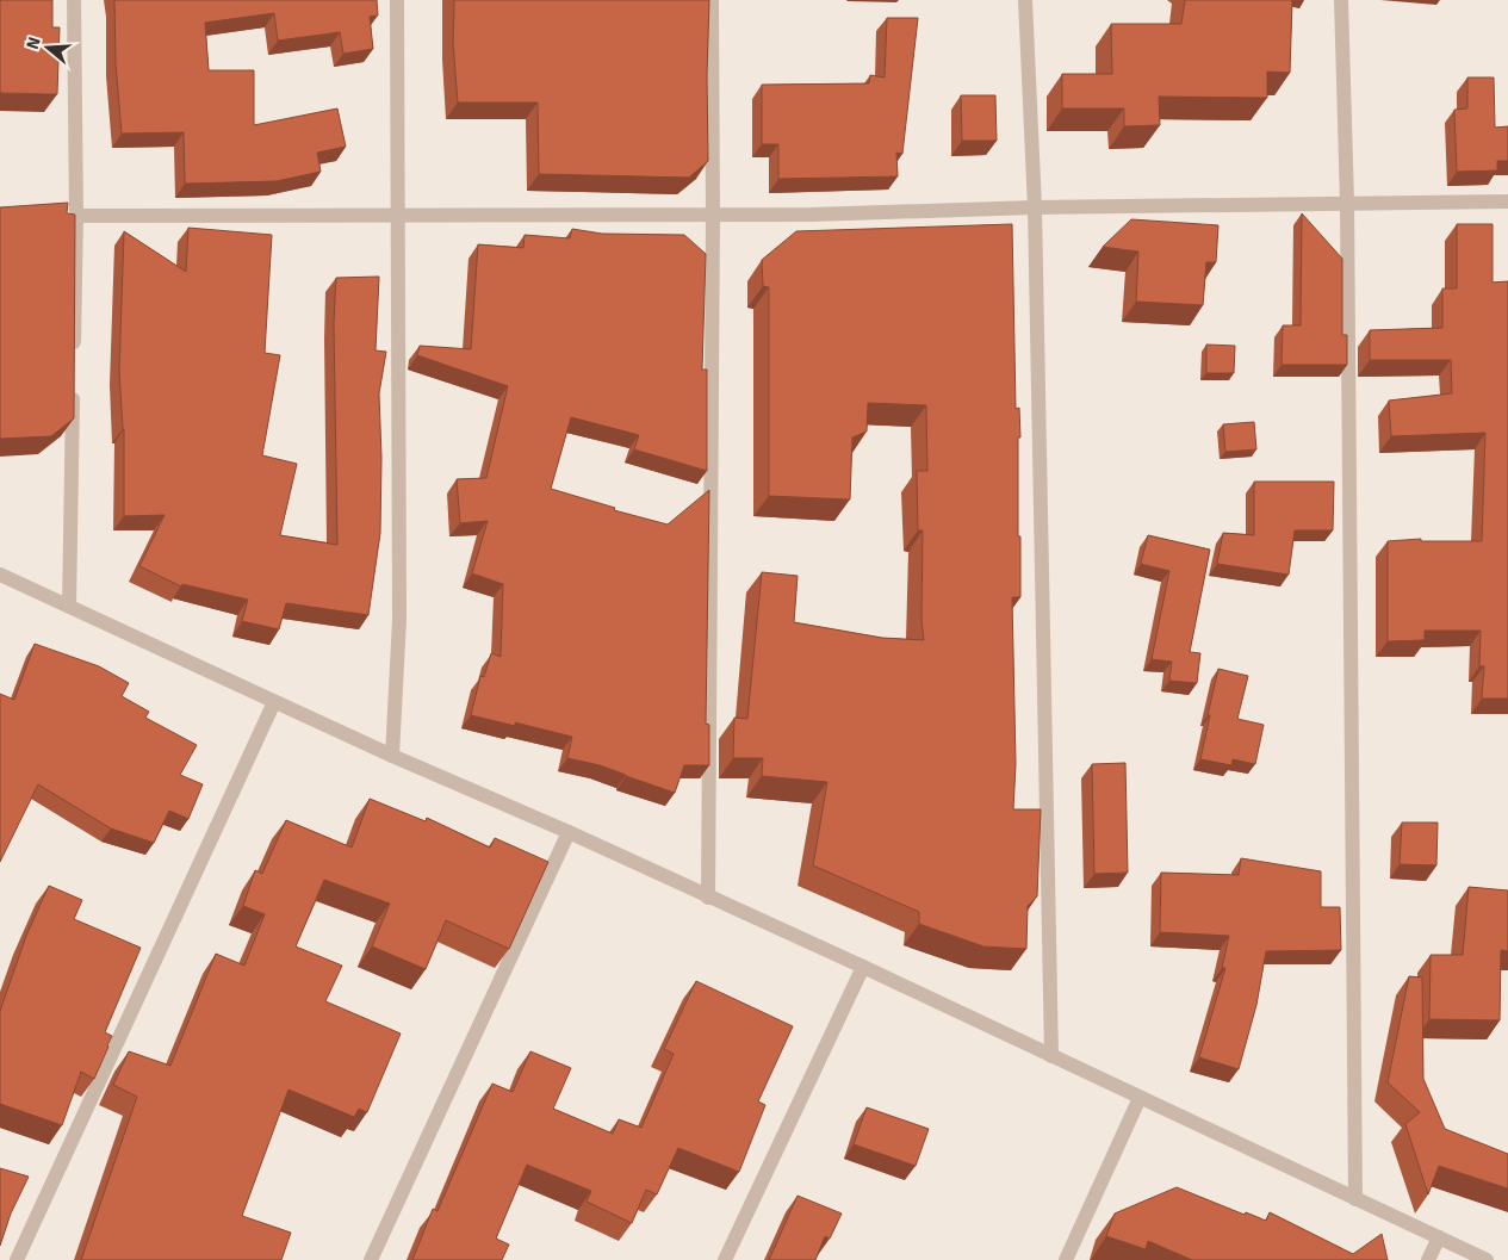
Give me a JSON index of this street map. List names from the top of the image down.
{
  "north": "left"
}
